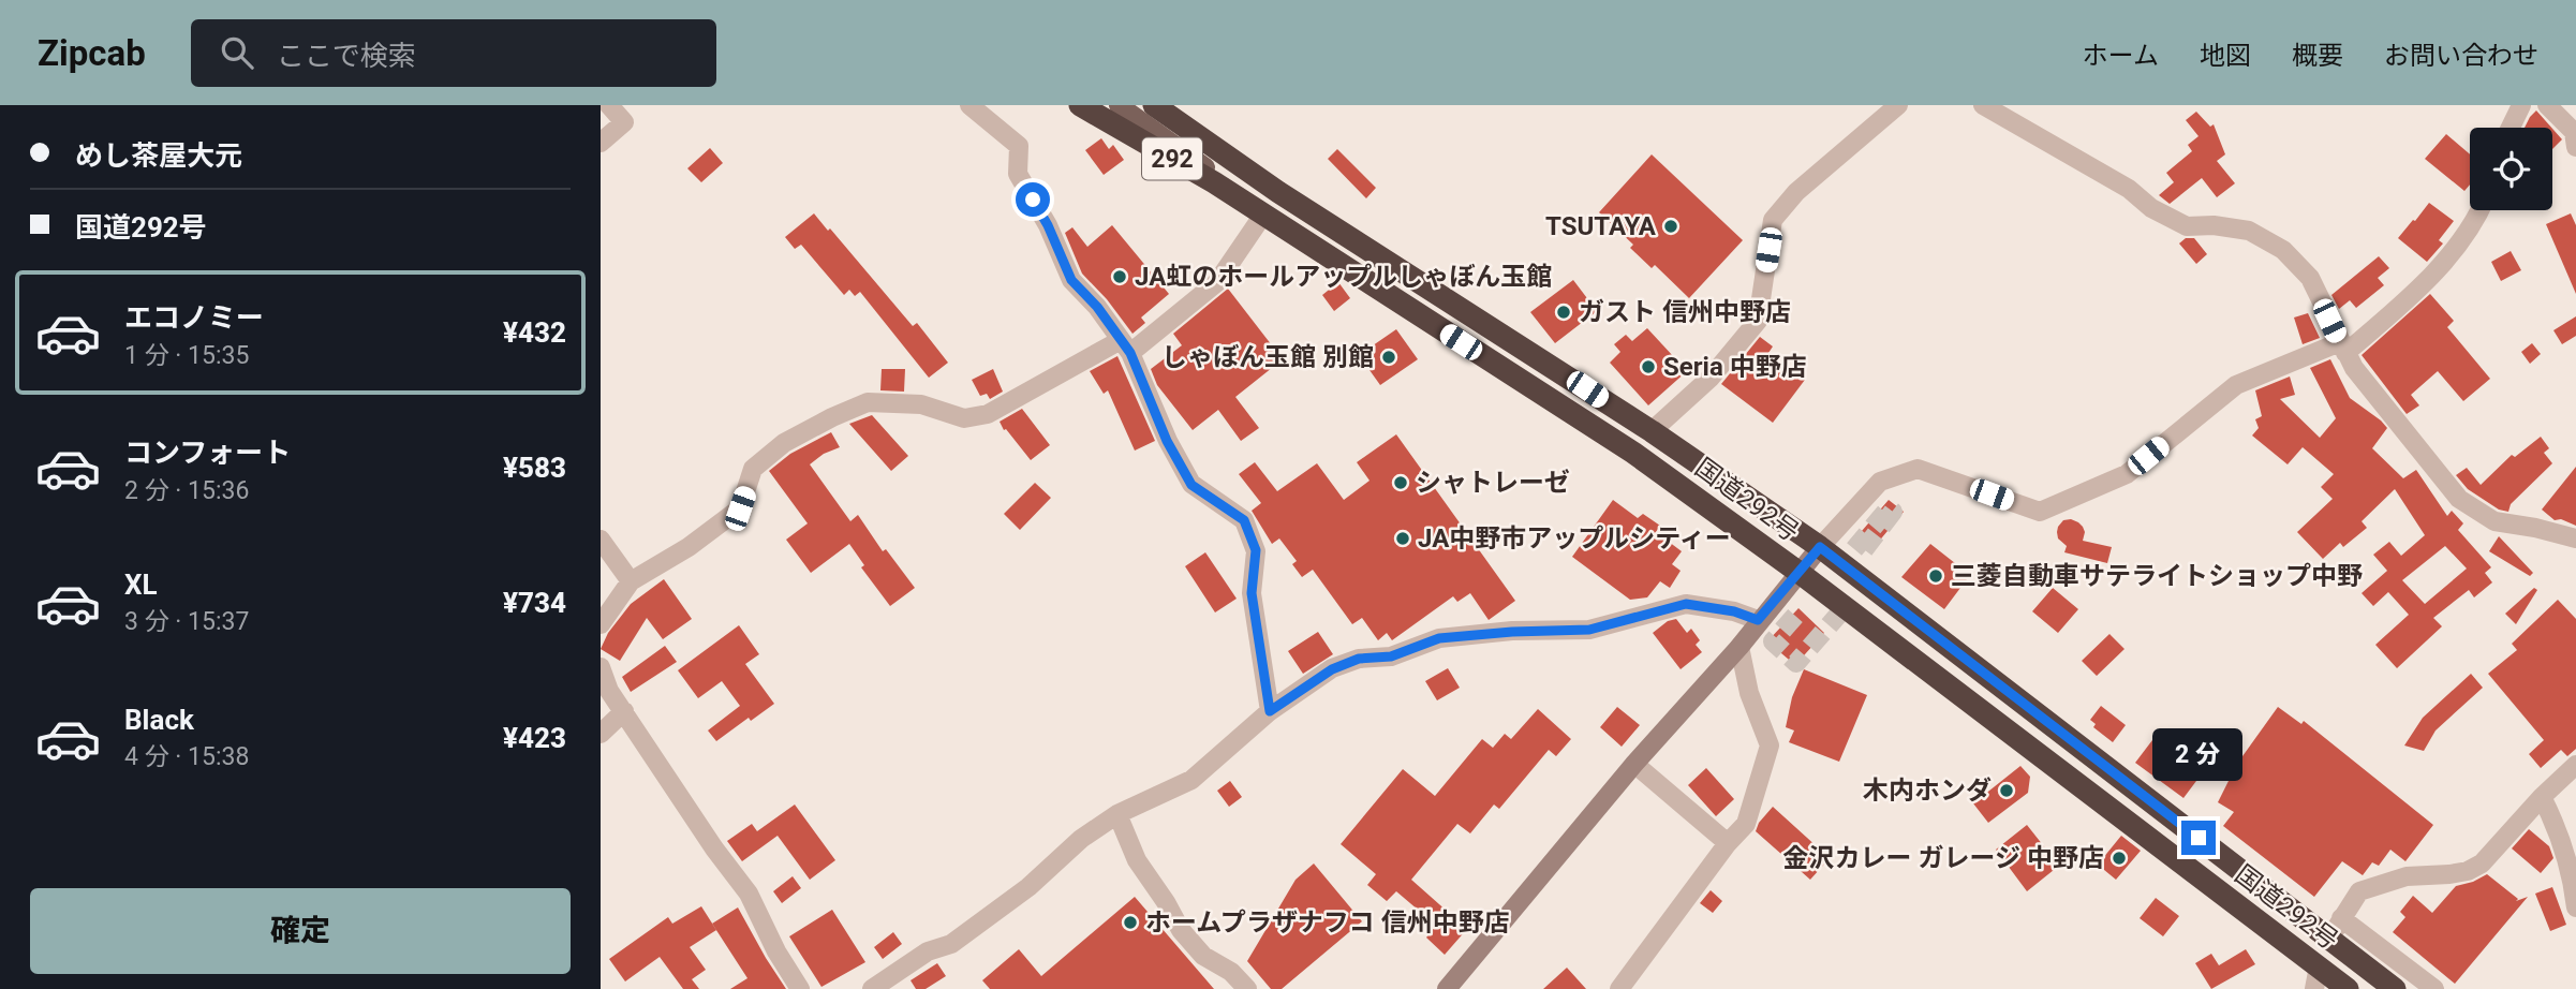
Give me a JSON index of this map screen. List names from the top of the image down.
{
  "streets": {
    "highway": ["292", "国道292号"]
  },
  "places": [
    "TSUTAYA",
    "JA虹のホールアップルしゃぼん玉館",
    "ガスト 信州中野店",
    "しゃぼん玉館 別館",
    "Seria 中野店",
    "シャトレーゼ",
    "JA中野市アップルシティー",
    "三菱自動車サテライトショップ中野",
    "木内ホンダ",
    "金沢カレー ガレージ 中野店",
    "ホームプラザナフコ 信州中野店"
  ],
  "page": {
    "header": "Zipcab",
    "search": "ここで検索",
    "nav": [
      "ホーム",
      "地図",
      "概要",
      "お問い合わせ"
    ],
    "banner": ["めし茶屋大元", "国道292号"],
    "list": [
      {
        "name": "エコノミー",
        "note": "1 分 · 15:35",
        "value": "¥432"
      },
      {
        "name": "コンフォート",
        "note": "2 分 · 15:36",
        "value": "¥583"
      },
      {
        "name": "XL",
        "note": "3 分 · 15:37",
        "value": "¥734"
      },
      {
        "name": "Black",
        "note": "4 分 · 15:38",
        "value": "¥423"
      }
    ],
    "bubble": "2 分",
    "buttons": "確定"
  }
}
